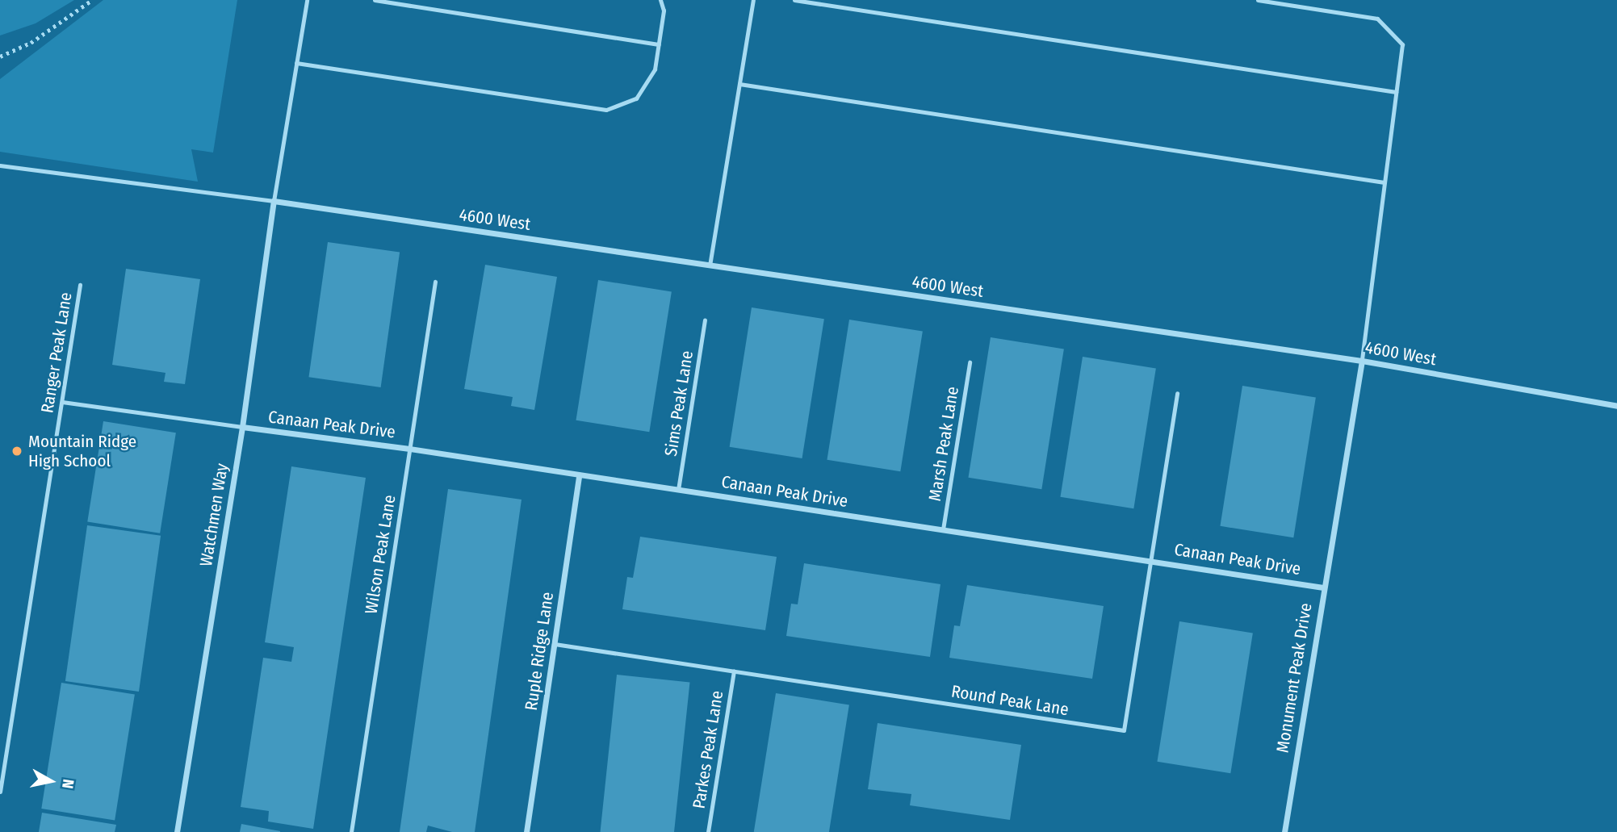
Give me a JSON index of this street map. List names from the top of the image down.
{
  "streets": {
    "street": [
      "4600 West",
      "Canaan Peak Drive",
      "Watchmen Way",
      "Ruple Ridge Lane",
      "Monument Peak Drive"
    ],
    "lane": [
      "Ranger Peak Lane",
      "Sims Peak Lane",
      "Marsh Peak Lane",
      "Wilson Peak Lane",
      "Round Peak Lane",
      "Parkes Peak Lane"
    ]
  },
  "crossings": [
    ["4600 West", "Watchmen Way"],
    ["4600 West", "Monument Peak Drive"],
    ["Sims Peak Lane", "Canaan Peak Drive"],
    ["Canaan Peak Drive", "Marsh Peak Lane"],
    ["Canaan Peak Drive", "Watchmen Way"],
    ["Canaan Peak Drive", "Wilson Peak Lane"],
    ["Canaan Peak Drive", "Ruple Ridge Lane"],
    ["Canaan Peak Drive", "Monument Peak Drive"],
    ["Canaan Peak Drive", "Round Peak Lane"],
    ["Ruple Ridge Lane", "Round Peak Lane"],
    ["Round Peak Lane", "Parkes Peak Lane"]
  ],
  "places": ["Mountain Ridge High School"],
  "north": "right"
}
